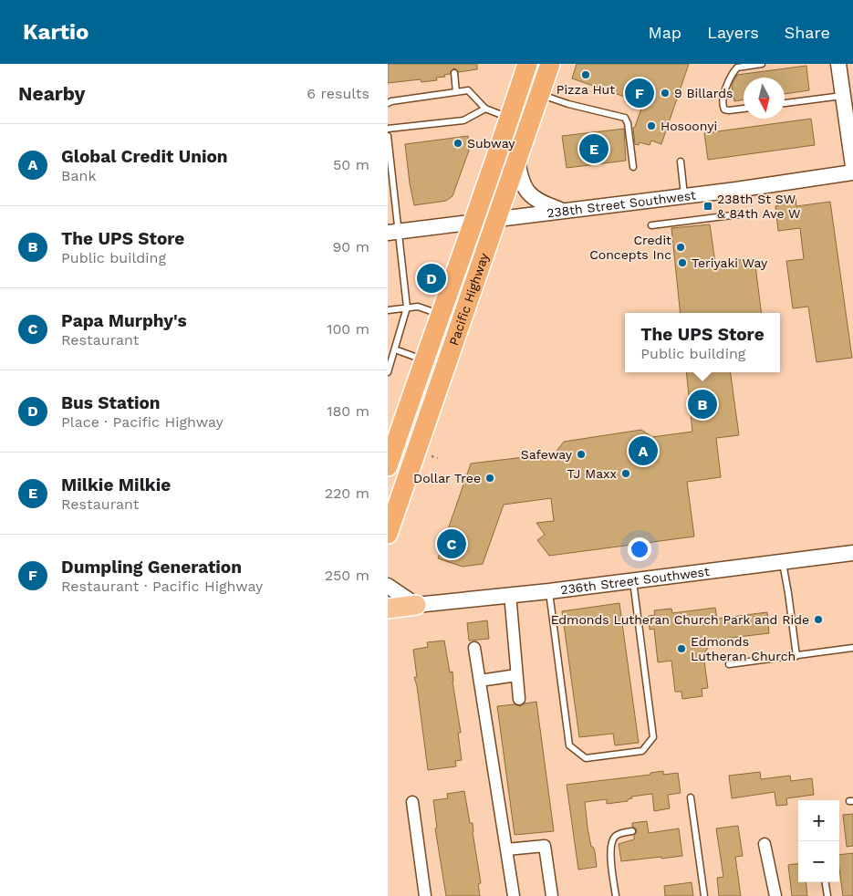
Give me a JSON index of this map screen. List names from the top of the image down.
{
  "streets": {
    "highway": ["Pacific Highway"],
    "street": ["238th Street Southwest", "236th Street Southwest"]
  },
  "crossings": [
    ["238th Street Southwest", "Pacific Highway"]
  ],
  "places": {
    "other": [
      "Pizza Hut",
      "9 Billards",
      "Hosoonyi",
      "Subway",
      "Credit Concepts Inc",
      "Teriyaki Way",
      "Safeway",
      "TJ Maxx",
      "Dollar Tree",
      "Edmonds Lutheran Church Park and Ride",
      "Edmonds Lutheran Church"
    ],
    "transit": ["238th St SW & 84th Ave W"]
  },
  "north": "bottom",
  "page": {
    "header": "Kartio",
    "nav": ["Map", "Layers", "Share"],
    "heading": ["Nearby", "6 results"],
    "pins": [
      "F",
      "E",
      "D",
      "B",
      "A",
      "C"
    ],
    "list": [
      {
        "mark": "A",
        "name": "Global Credit Union",
        "note": "Bank",
        "value": "50 m"
      },
      {
        "mark": "B",
        "name": "The UPS Store",
        "note": "Public building",
        "value": "90 m"
      },
      {
        "mark": "C",
        "name": "Papa Murphy's",
        "note": "Restaurant",
        "value": "100 m"
      },
      {
        "mark": "D",
        "name": "Bus Station",
        "note": "Place · Pacific Highway",
        "value": "180 m"
      },
      {
        "mark": "E",
        "name": "Milkie Milkie",
        "note": "Restaurant",
        "value": "220 m"
      },
      {
        "mark": "F",
        "name": "Dumpling Generation",
        "note": "Restaurant · Pacific Highway",
        "value": "250 m"
      }
    ],
    "popup": ["The UPS Store", "Public building"],
    "map_buttons": ["+", "−"]
  }
}
